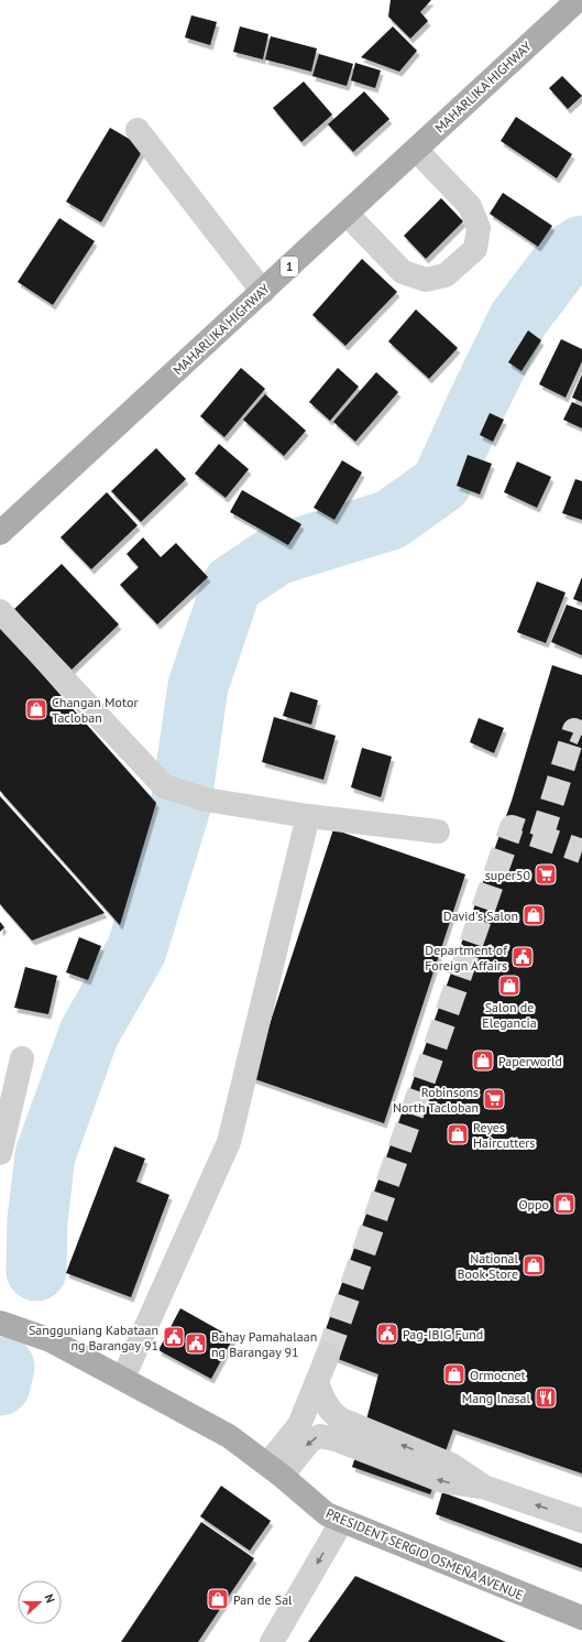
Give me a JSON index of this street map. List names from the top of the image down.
{
  "streets": {
    "main road": ["MAHARLIKA HIGHWAY", "1", "PRESIDENT SERGIO OSMEÑA AVENUE"]
  },
  "places": {
    "shop": [
      "Changan Motor Tacloban",
      "David's Salon",
      "Salon de Elegancia",
      "Paperworld",
      "Reyes Haircutters",
      "Oppo",
      "National Book Store",
      "Ormocnet",
      "Pan de Sal"
    ],
    "supermarket": ["super50", "Robinsons North Tacloban"],
    "public building": [
      "Department of Foreign Affairs",
      "Pag-IBIG Fund",
      "Sangguniang Kabataan ng Barangay 91",
      "Bahay Pamahalaan ng Barangay 91"
    ],
    "restaurant": ["Mang Inasal"]
  },
  "north": "right"
}
